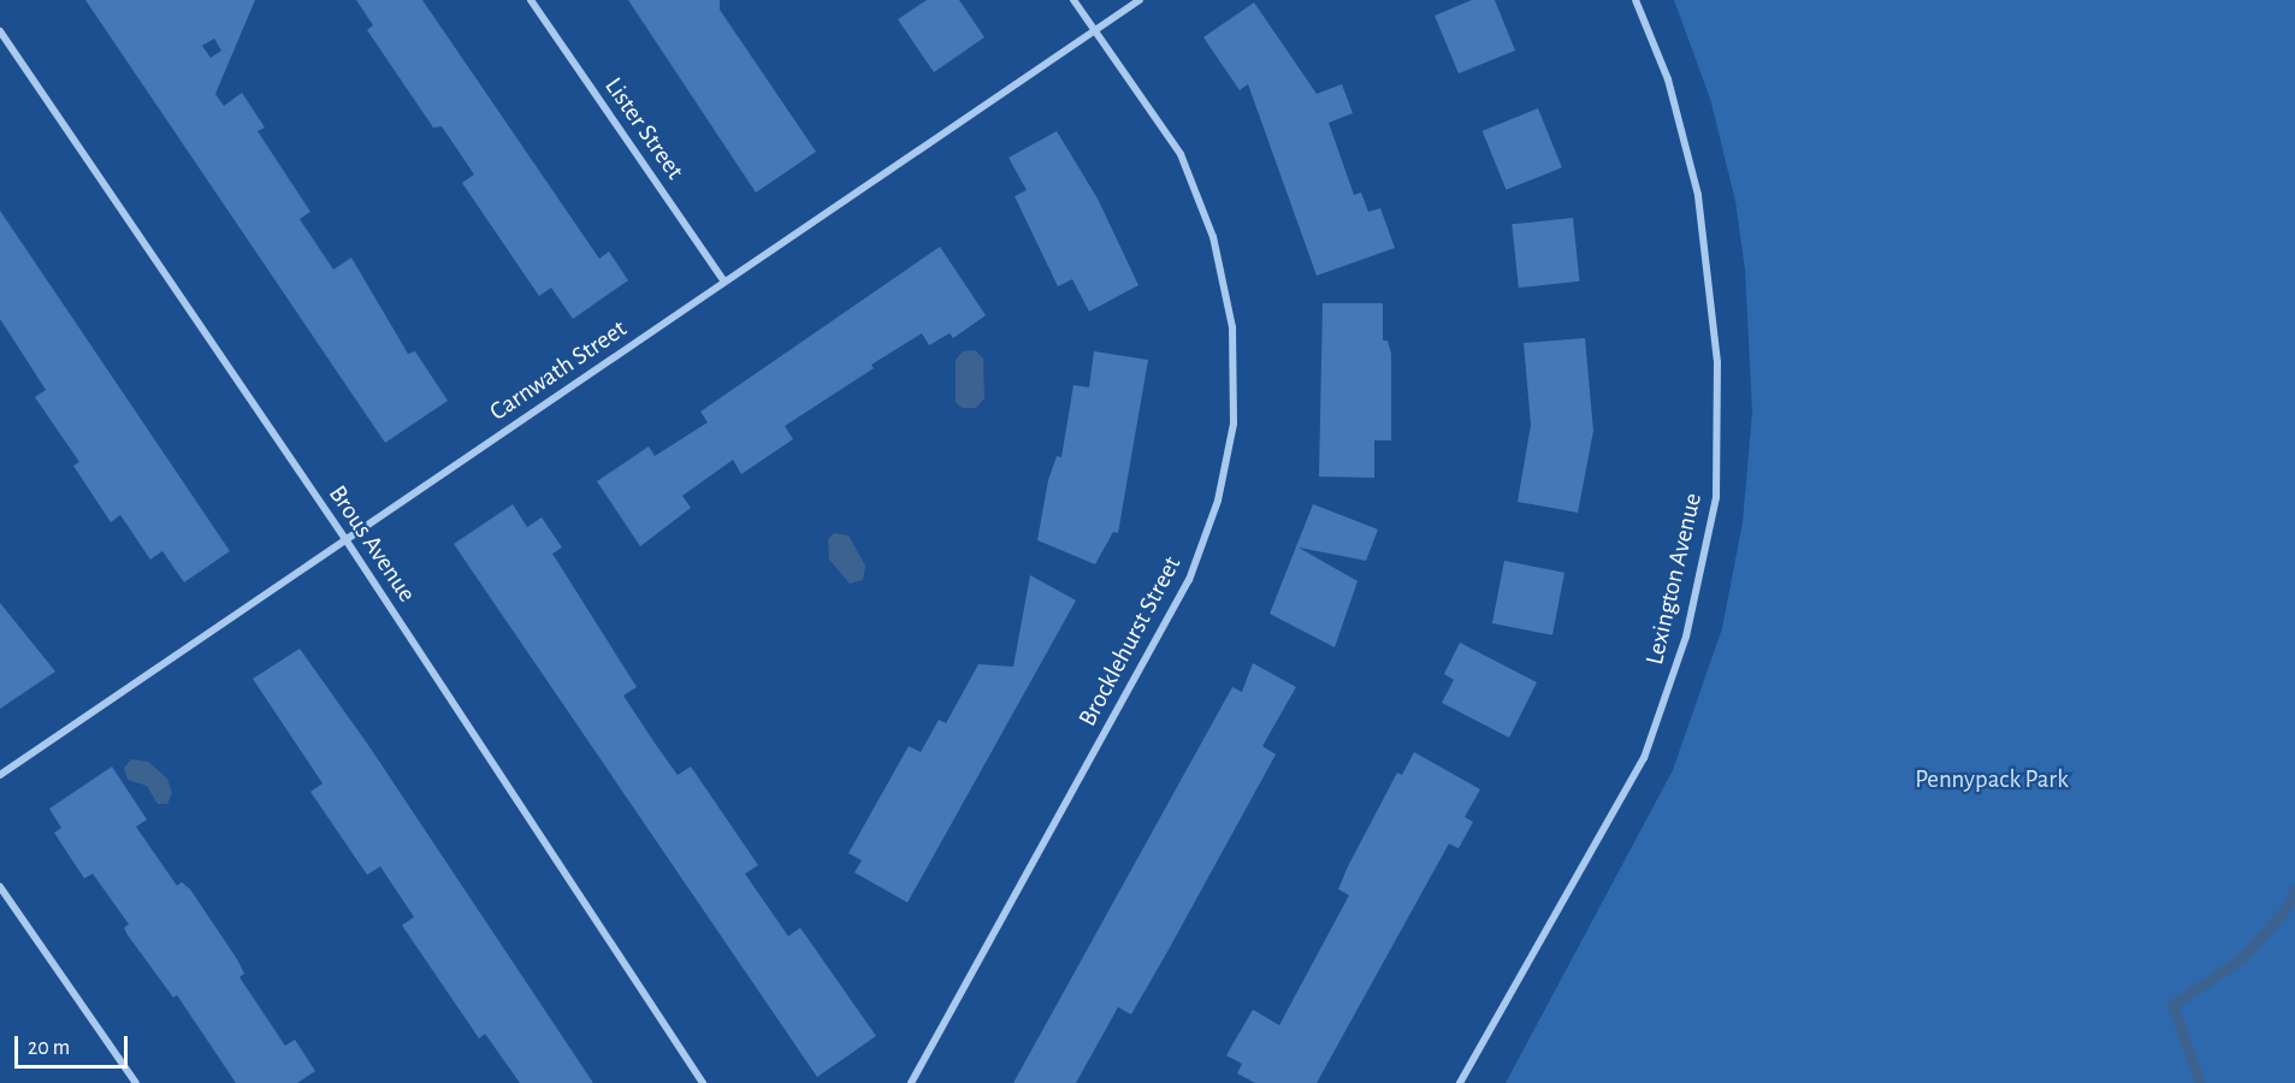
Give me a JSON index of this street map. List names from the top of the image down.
{
  "streets": {
    "street": [
      "Lister Street",
      "Carnwath Street",
      "Brous Avenue",
      "Lexington Avenue",
      "Brocklehurst Street"
    ]
  },
  "crossings": [
    ["Lister Street", "Carnwath Street"],
    ["Carnwath Street", "Brous Avenue"],
    ["Carnwath Street", "Brocklehurst Street"]
  ],
  "parks": ["Pennypack Park"],
  "scale_bar": "20 m"
}
